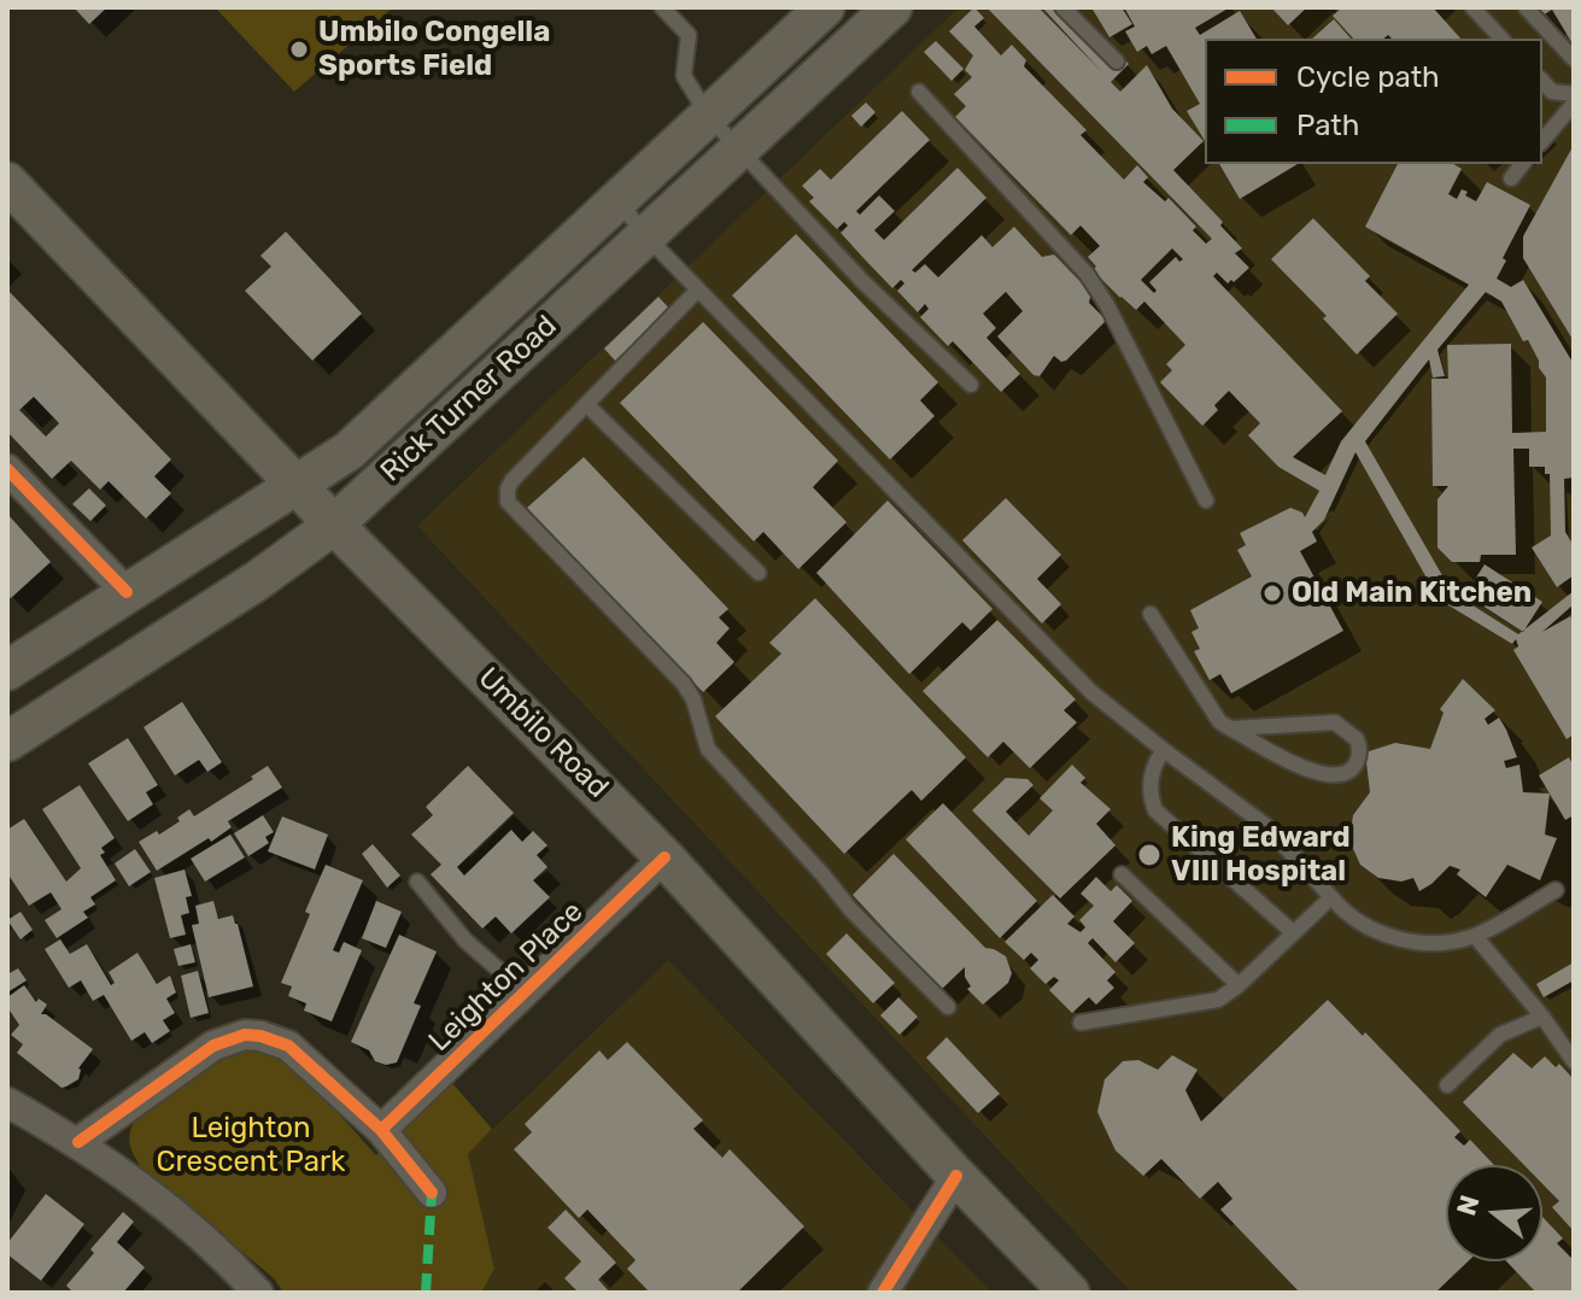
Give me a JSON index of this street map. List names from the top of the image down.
{
  "streets": {
    "main road": ["Rick Turner Road", "Umbilo Road"],
    "street": ["Leighton Place"]
  },
  "crossings": [
    ["Rick Turner Road", "Umbilo Road"],
    ["Umbilo Road", "Leighton Place"]
  ],
  "parks": ["Leighton Crescent Park"],
  "places": ["Umbilo Congella Sports Field", "Old Main Kitchen", "King Edward VIII Hospital"],
  "legend": ["Cycle path", "Path"],
  "north": "left"
}
